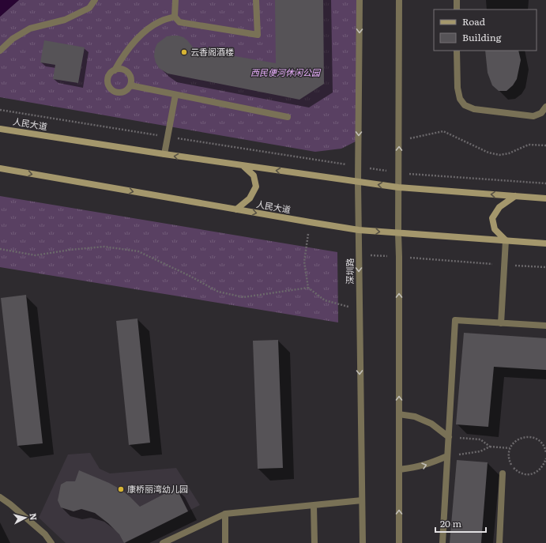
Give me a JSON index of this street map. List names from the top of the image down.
{
  "streets": {
    "main road": ["人民大道"],
    "street": ["深圳路"]
  },
  "crossings": [
    ["人民大道", "深圳路"]
  ],
  "parks": ["西民便河休闲公园"],
  "places": ["云香阁酒楼", "康桥丽湾幼儿园"],
  "legend": ["Road", "Building"],
  "scale_bar": "20 m",
  "north": "right"
}
